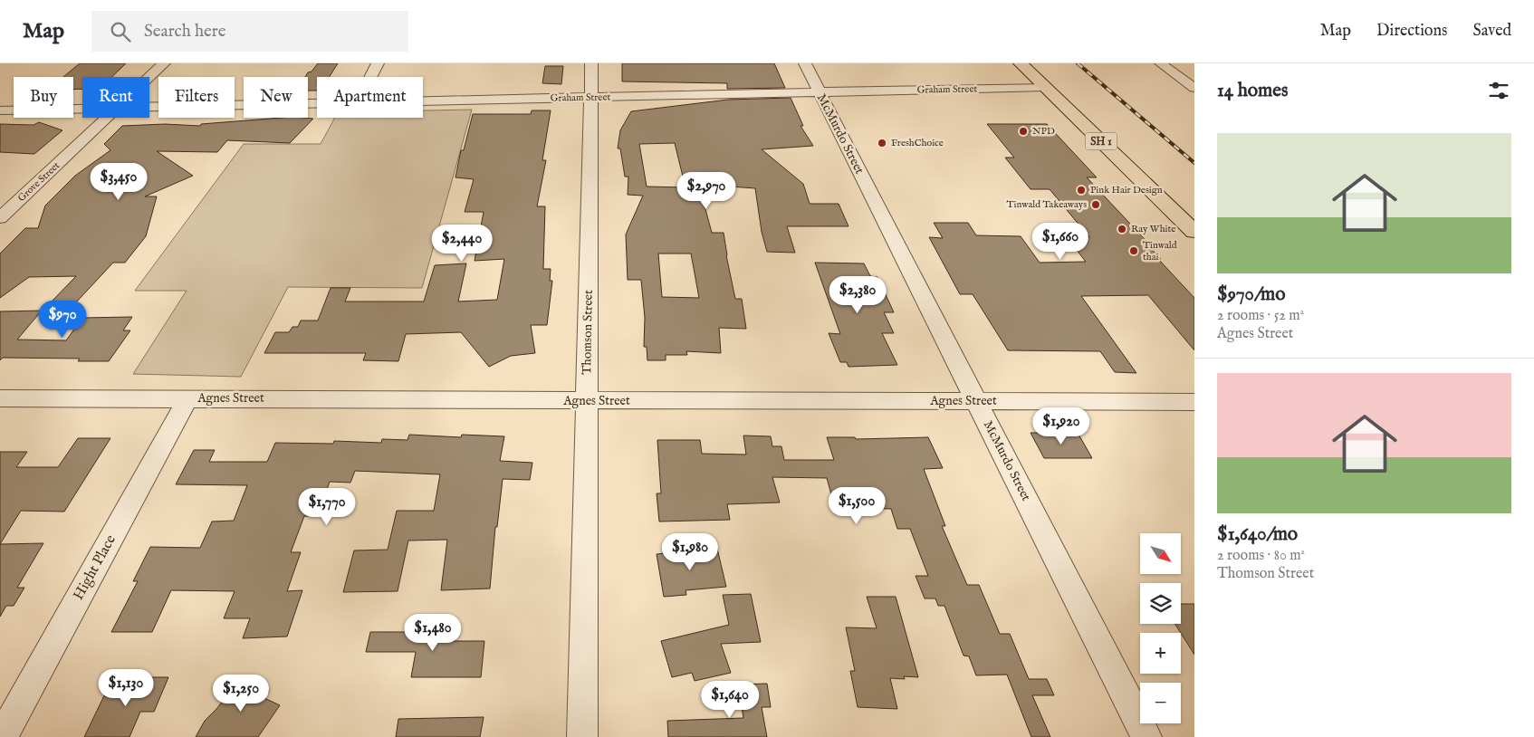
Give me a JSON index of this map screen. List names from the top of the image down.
{
  "streets": {
    "highway": ["SH 1"],
    "street": [
      "Graham Street",
      "McMurdo Street",
      "Grove Street",
      "Thomson Street",
      "Agnes Street",
      "Hight Place"
    ]
  },
  "crossings": [
    ["Graham Street", "McMurdo Street"],
    ["Graham Street", "SH 1"],
    ["Graham Street", "Thomson Street"],
    ["McMurdo Street", "Agnes Street"],
    ["Thomson Street", "Agnes Street"],
    ["Agnes Street", "Hight Place"]
  ],
  "places": [
    "NPD",
    "FreshChoice",
    "Pink Hair Design",
    "Tinwald Takeaways",
    "Ray White",
    "Tinwald thai"
  ],
  "north": "bottom right",
  "page": {
    "header": "Map",
    "search": "Search here",
    "nav": ["Map", "Directions", "Saved"],
    "heading": "14 homes",
    "chip": [
      "Buy",
      "Rent",
      "Filters",
      "New",
      "Apartment"
    ],
    "list": [
      {
        "name": "$970/mo",
        "note": "2 rooms · 52 m² · Agnes Street"
      },
      {
        "name": "$1,640/mo",
        "note": "2 rooms · 80 m² · Thomson Street"
      }
    ],
    "price": [
      "$3,450",
      "$2,970",
      "$1,660",
      "$2,440",
      "$2,380",
      "$970",
      "$1,920",
      "$1,500",
      "$1,770",
      "$1,980",
      "$1,480",
      "$1,130",
      "$1,250",
      "$1,640"
    ],
    "map_buttons": ["+", "−"]
  }
}
